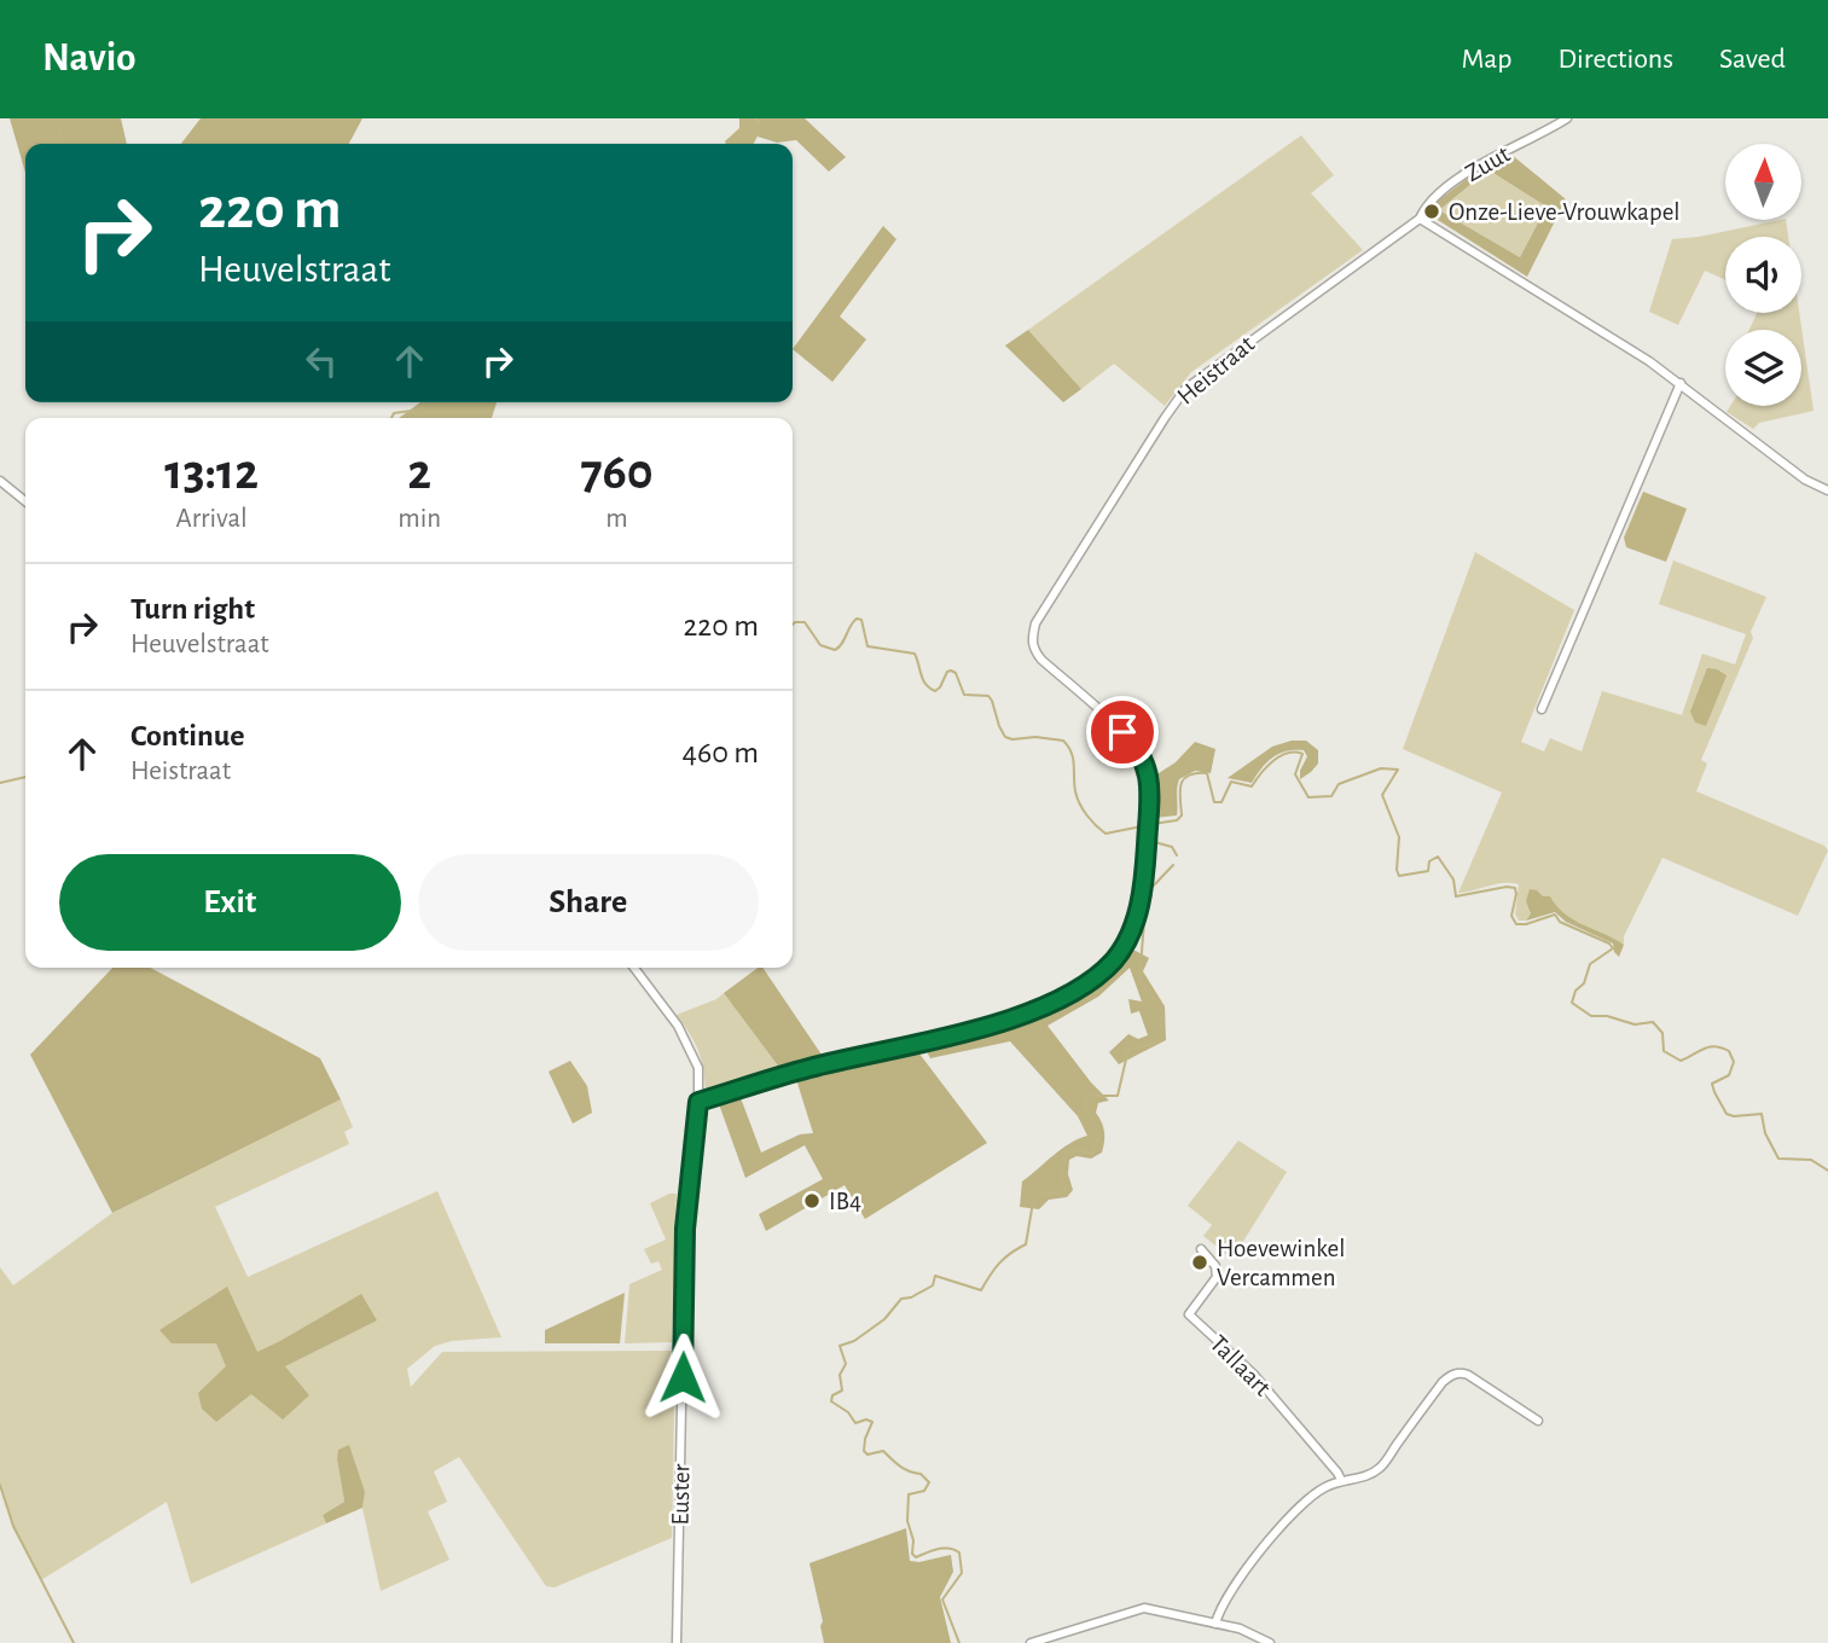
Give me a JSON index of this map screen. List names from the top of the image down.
{
  "streets": {
    "street": [
      "Zuut",
      "Heistraat",
      "Tallaart",
      "Euster"
    ]
  },
  "crossings": [
    ["Zuut", "Heistraat"],
    ["Heistraat", "Euster"]
  ],
  "places": ["Onze-Lieve-Vrouwkapel", "IB4", "Hoevewinkel Vercammen"],
  "north": "top",
  "page": {
    "header": "Navio",
    "nav": ["Map", "Directions", "Saved"],
    "turn": ["220 m", "Heuvelstraat"],
    "eta": [
      "13:12",
      "Arrival",
      "2",
      "min",
      "760",
      "m"
    ],
    "list": [
      {
        "name": "Turn right",
        "note": "Heuvelstraat",
        "value": "220 m"
      },
      {
        "name": "Continue",
        "note": "Heistraat",
        "value": "460 m"
      }
    ],
    "buttons": ["Exit", "Share"]
  }
}
